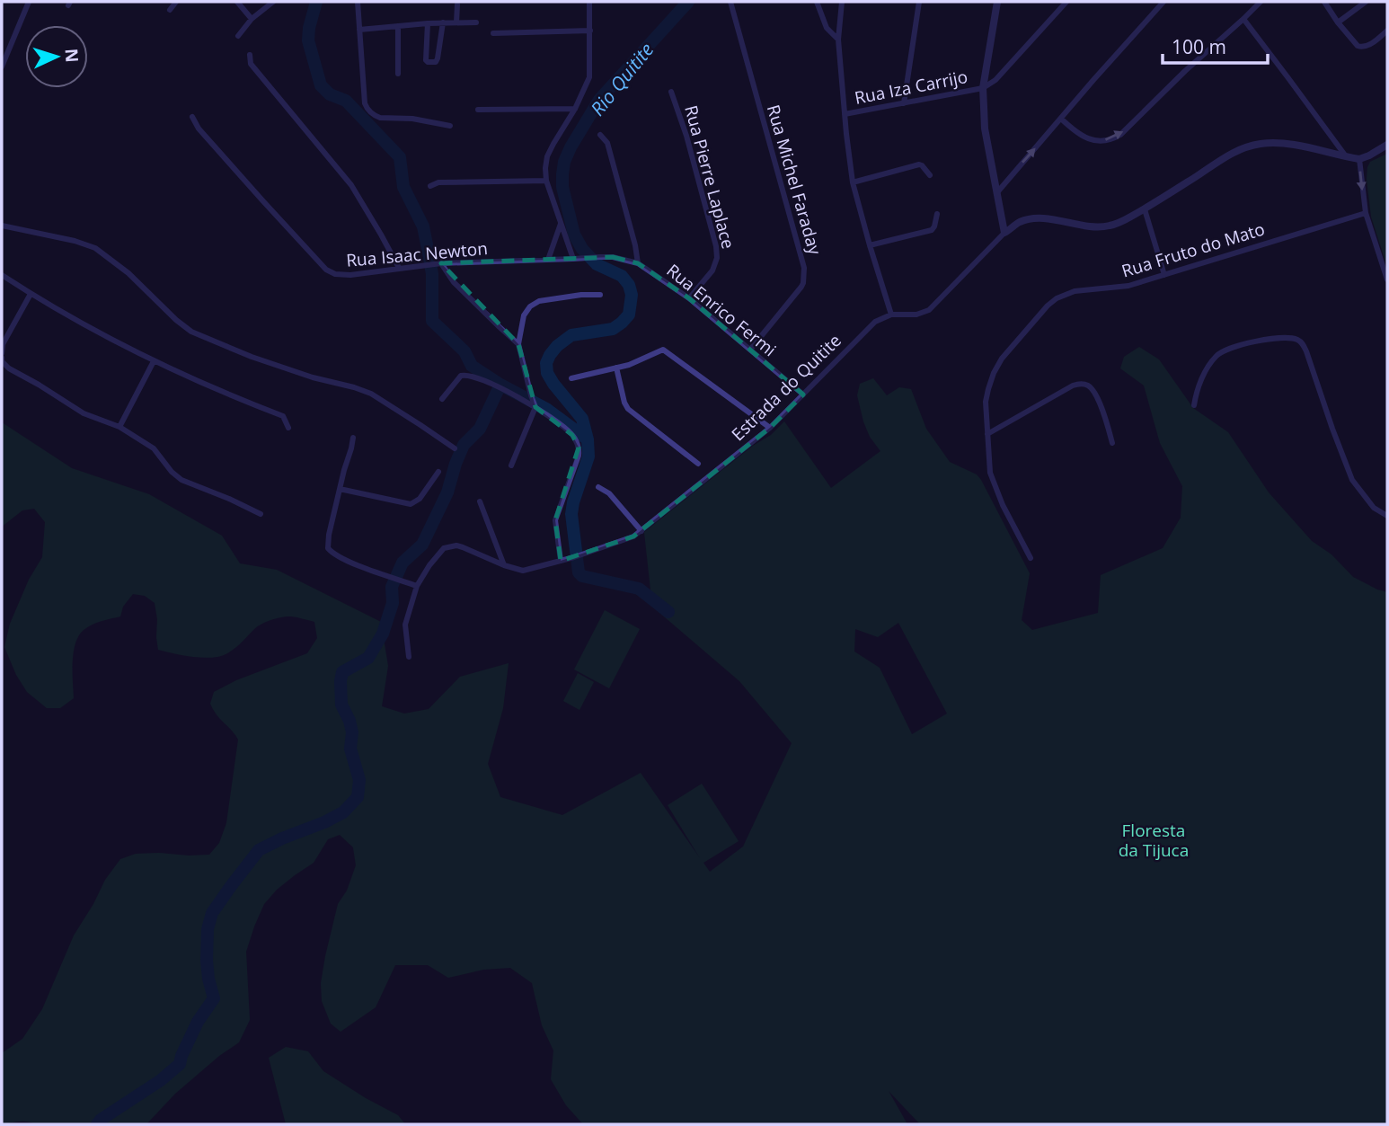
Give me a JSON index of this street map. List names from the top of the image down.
{
  "streets": {
    "street": [
      "Rua Iza Carrijo",
      "Rua Pierre Laplace",
      "Rua Michel Faraday",
      "Rua Fruto do Mato",
      "Rua Isaac Newton",
      "Rua Enrico Fermi",
      "Estrada do Quitite"
    ]
  },
  "crossings": [
    ["Rua Pierre Laplace", "Rua Enrico Fermi"],
    ["Rua Michel Faraday", "Rua Enrico Fermi"],
    ["Rua Isaac Newton", "Rua Enrico Fermi"],
    ["Rua Enrico Fermi", "Estrada do Quitite"]
  ],
  "water": ["Rio Quitite"],
  "parks": ["Floresta da Tijuca"],
  "scale_bar": "100 m",
  "north": "right"
}
